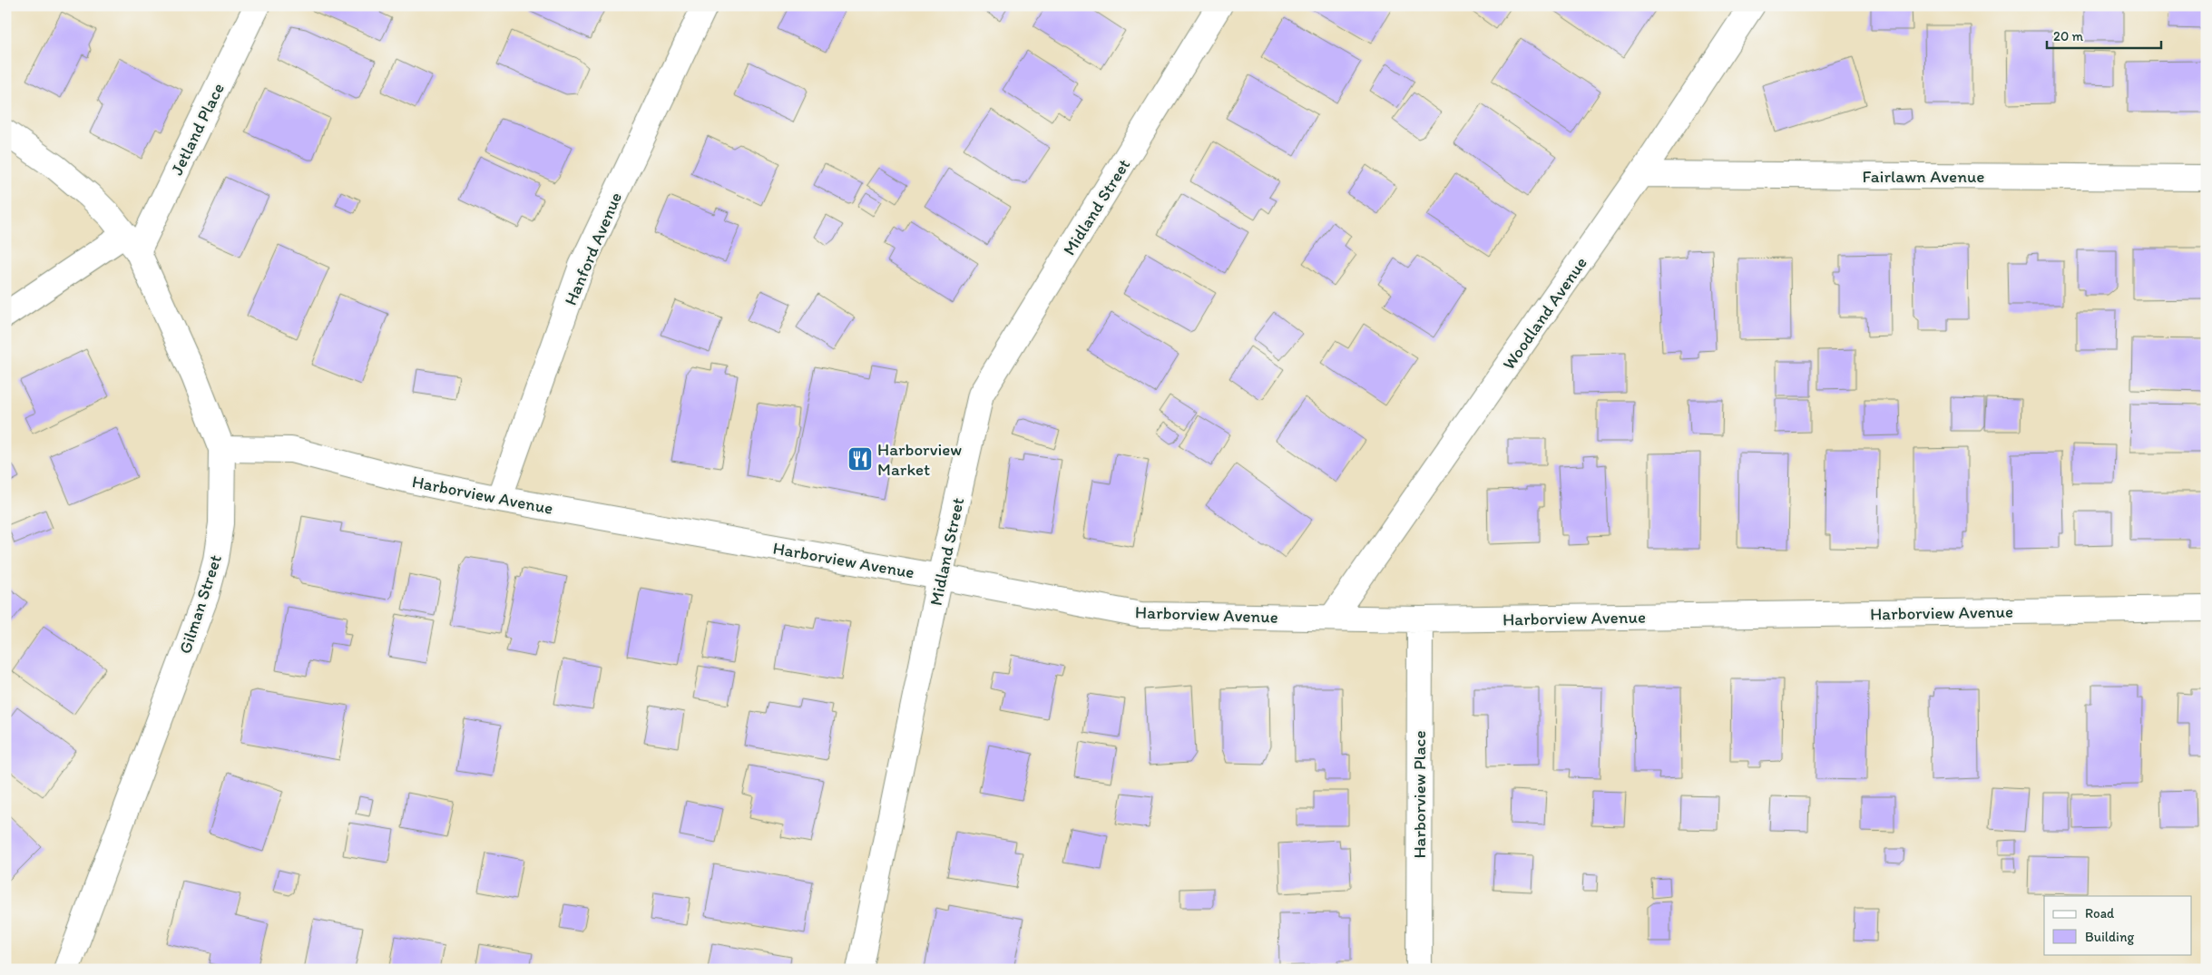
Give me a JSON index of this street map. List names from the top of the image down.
{
  "streets": {
    "street": [
      "Jetland Place",
      "Fairlawn Avenue",
      "Midland Street",
      "Hanford Avenue",
      "Woodland Avenue",
      "Harborview Avenue",
      "Gilman Street",
      "Harborview Place"
    ]
  },
  "crossings": [
    ["Jetland Place", "Gilman Street"],
    ["Fairlawn Avenue", "Woodland Avenue"],
    ["Midland Street", "Harborview Avenue"],
    ["Hanford Avenue", "Harborview Avenue"],
    ["Woodland Avenue", "Harborview Avenue"],
    ["Harborview Avenue", "Gilman Street"],
    ["Harborview Avenue", "Harborview Place"]
  ],
  "places": {
    "restaurant": ["Harborview Market"]
  },
  "legend": ["Road", "Building"],
  "scale_bar": "20 m"
}
